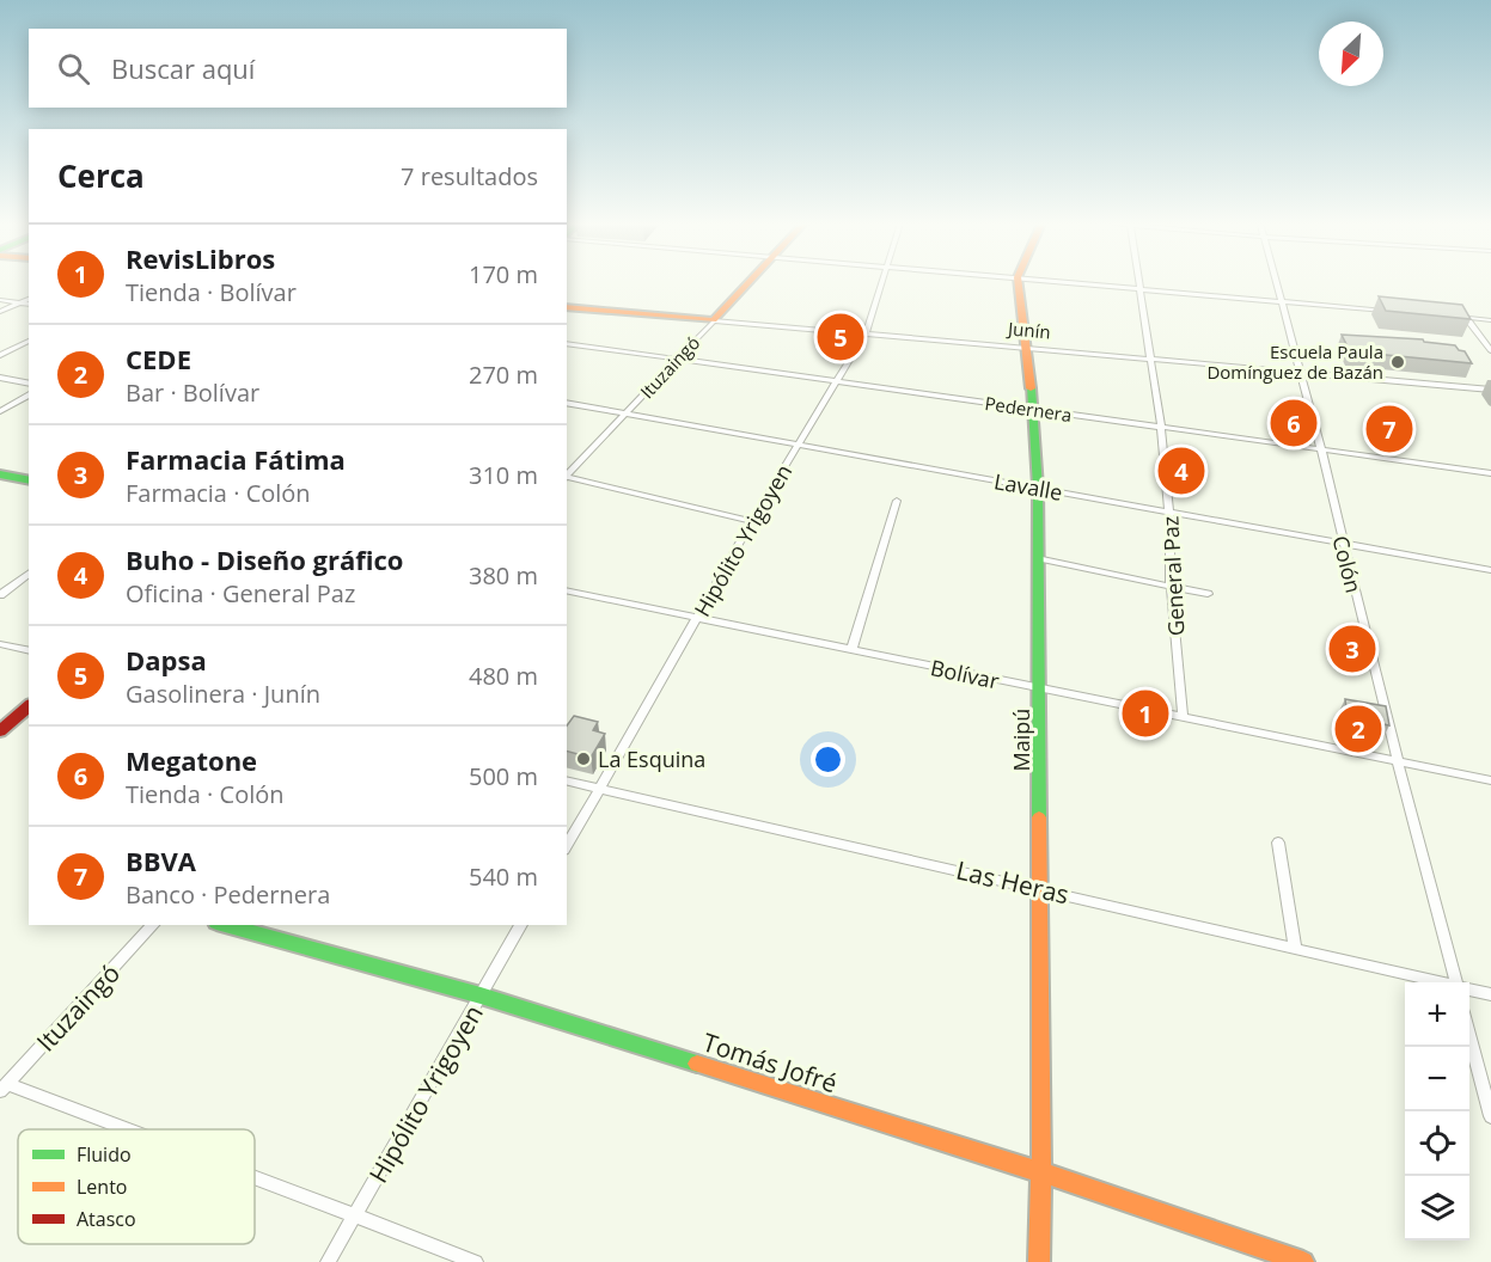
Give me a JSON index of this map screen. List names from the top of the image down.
{
  "streets": {
    "street": [
      "Junín",
      "Ituzaingó",
      "Pedernera",
      "Lavalle",
      "Hipólito Yrigoyen",
      "Colón",
      "General Paz",
      "Bolívar",
      "Maipú",
      "Las Heras",
      "Tomás Jofré"
    ]
  },
  "crossings": [
    ["Junín", "Ituzaingó"],
    ["Junín", "Hipólito Yrigoyen"],
    ["Junín", "Colón"],
    ["Junín", "General Paz"],
    ["Junín", "Maipú"],
    ["Ituzaingó", "Pedernera"],
    ["Ituzaingó", "Lavalle"],
    ["Pedernera", "Hipólito Yrigoyen"],
    ["Pedernera", "Colón"],
    ["Pedernera", "General Paz"],
    ["Pedernera", "Maipú"],
    ["Lavalle", "Hipólito Yrigoyen"],
    ["Lavalle", "Colón"],
    ["Lavalle", "General Paz"],
    ["Lavalle", "Maipú"],
    ["Hipólito Yrigoyen", "Bolívar"],
    ["Hipólito Yrigoyen", "Las Heras"],
    ["Hipólito Yrigoyen", "Tomás Jofré"],
    ["Colón", "Bolívar"],
    ["General Paz", "Bolívar"],
    ["Bolívar", "Maipú"],
    ["Maipú", "Las Heras"],
    ["Maipú", "Tomás Jofré"]
  ],
  "places": ["Escuela Paula Domínguez de Bazán", "La Esquina"],
  "legend": ["Fluido", "Lento", "Atasco"],
  "north": "bottom left",
  "page": {
    "search": "Buscar aquí",
    "heading": ["Cerca", "7 resultados"],
    "list": [
      {
        "mark": "1",
        "name": "RevisLibros",
        "note": "Tienda · Bolívar",
        "value": "170 m"
      },
      {
        "mark": "2",
        "name": "CEDE",
        "note": "Bar · Bolívar",
        "value": "270 m"
      },
      {
        "mark": "3",
        "name": "Farmacia Fátima",
        "note": "Farmacia · Colón",
        "value": "310 m"
      },
      {
        "mark": "4",
        "name": "Buho - Diseño gráfico",
        "note": "Oficina · General Paz",
        "value": "380 m"
      },
      {
        "mark": "5",
        "name": "Dapsa",
        "note": "Gasolinera · Junín",
        "value": "480 m"
      },
      {
        "mark": "6",
        "name": "Megatone",
        "note": "Tienda · Colón",
        "value": "500 m"
      },
      {
        "mark": "7",
        "name": "BBVA",
        "note": "Banco · Pedernera",
        "value": "540 m"
      }
    ],
    "pins": [
      "5",
      "6",
      "7",
      "4",
      "3",
      "1",
      "2"
    ],
    "map_buttons": ["+", "−"]
  }
}
